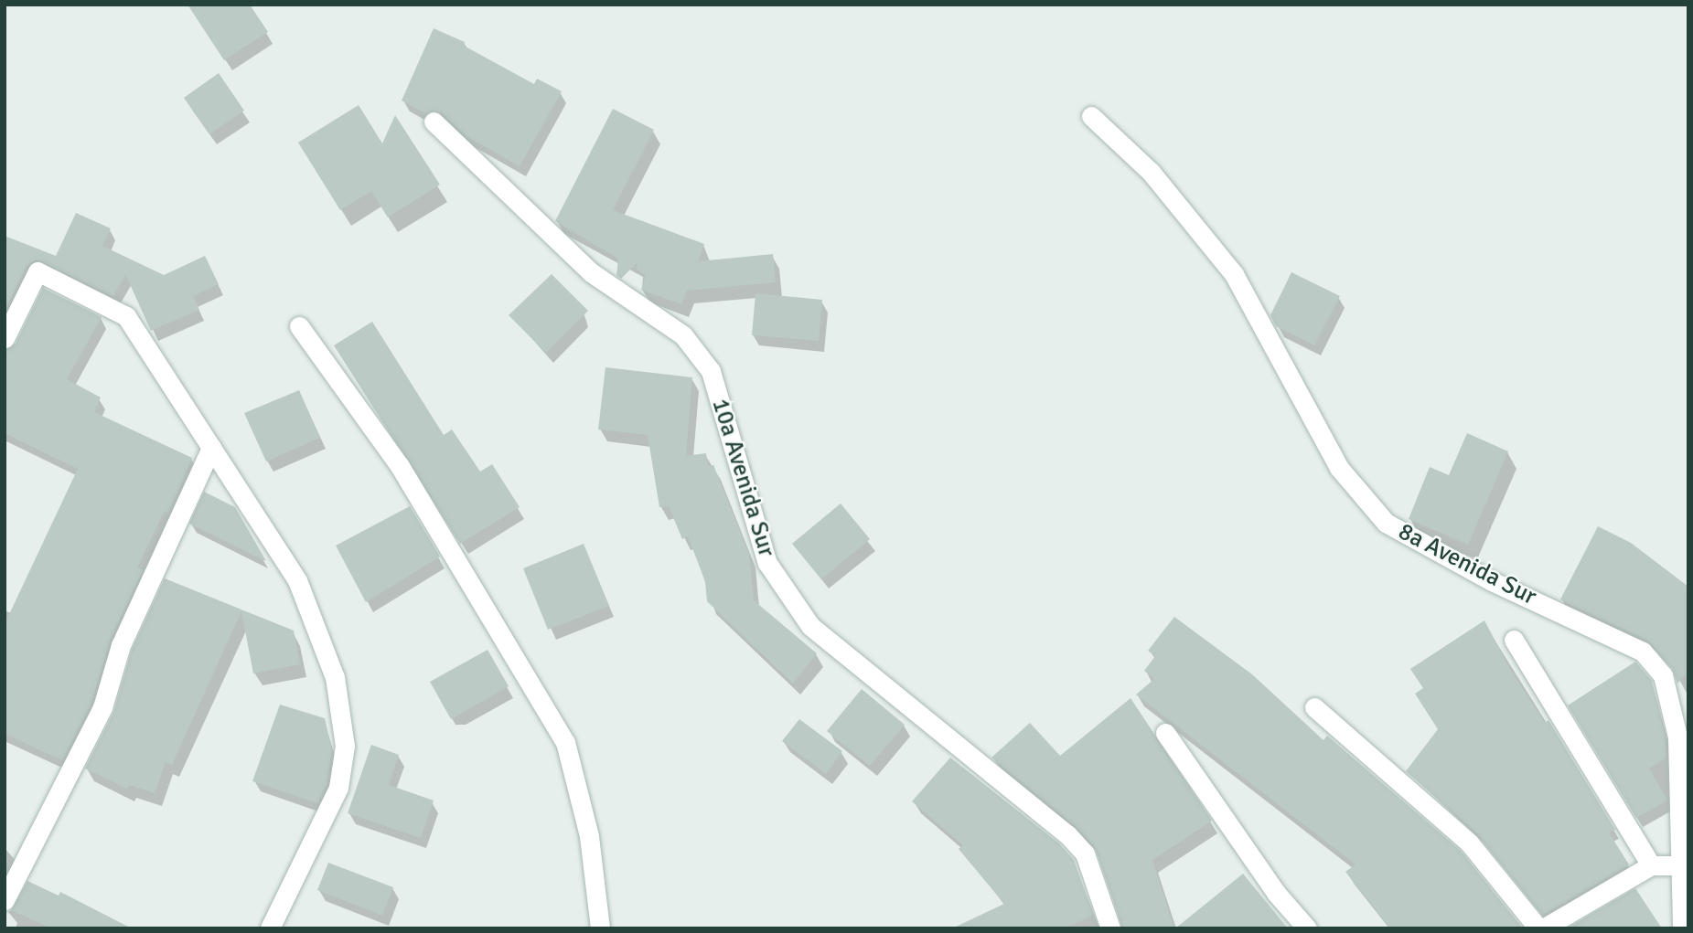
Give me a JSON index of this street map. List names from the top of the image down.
{
  "streets": {
    "street": ["10a Avenida Sur", "8a Avenida Sur"]
  }
}
